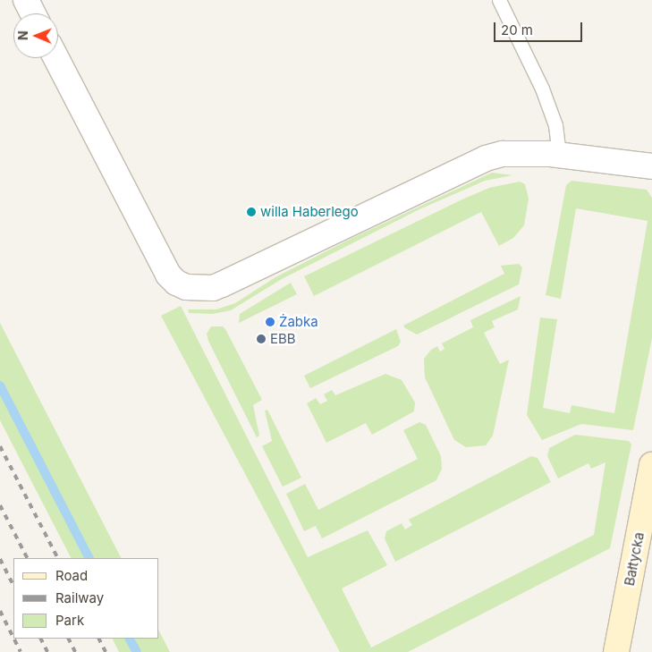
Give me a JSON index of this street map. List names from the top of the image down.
{
  "streets": {
    "street": ["Bałtycka"]
  },
  "places": ["willa Haberlego", "Żabka", "EBB"],
  "legend": ["Road", "Railway", "Park"],
  "scale_bar": "20 m",
  "north": "left"
}
